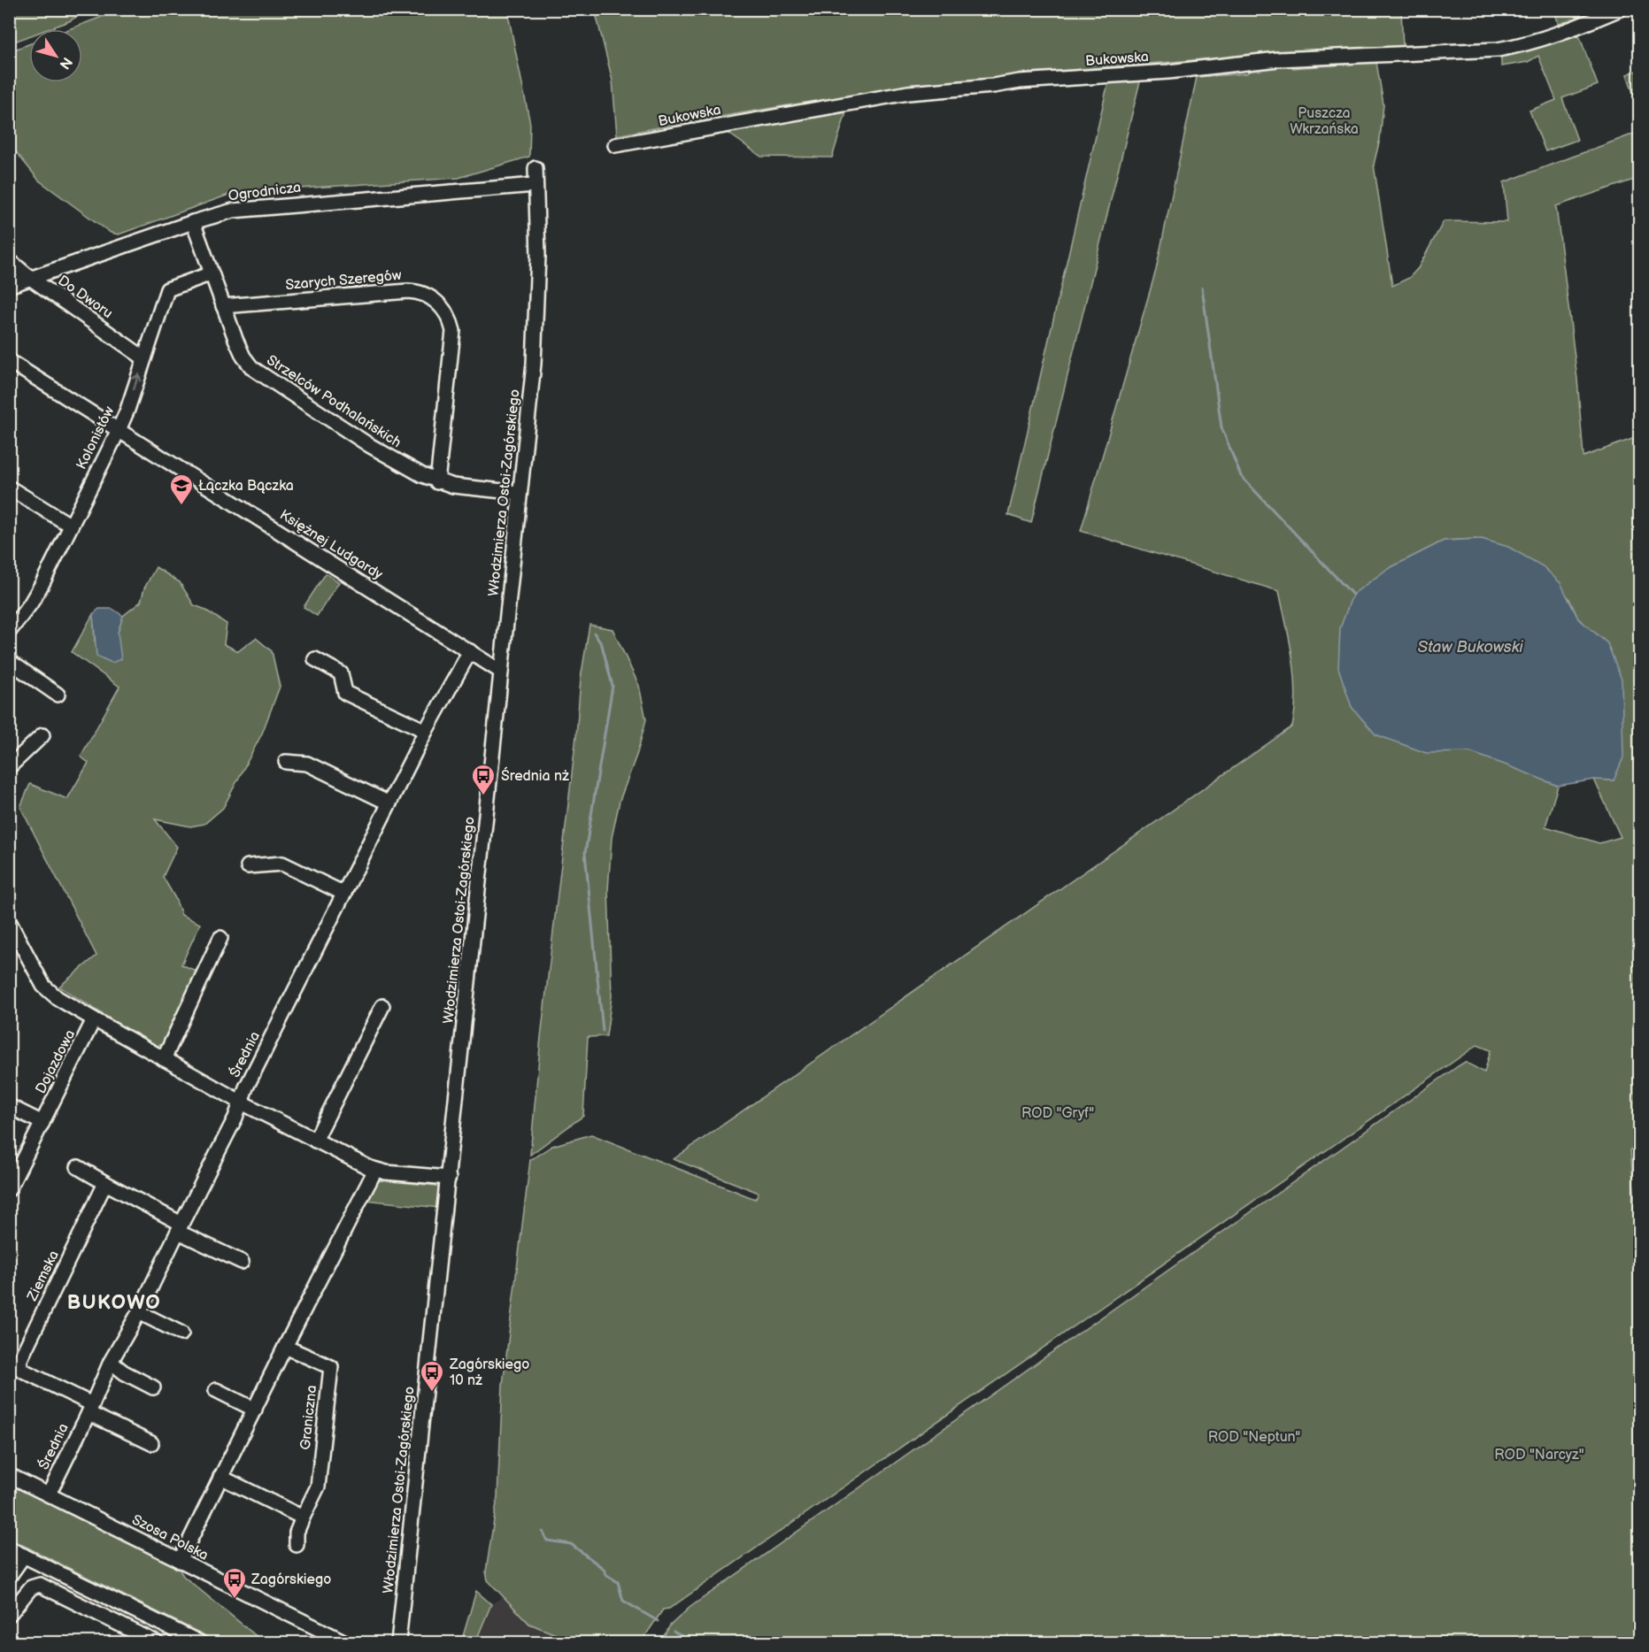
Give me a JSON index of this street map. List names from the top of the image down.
{
  "streets": {
    "street": [
      "Bukowska",
      "Ogrodnicza",
      "Szarych Szeregów",
      "Do Dworu",
      "Strzelców Podhalańskich",
      "Kolonistów",
      "Włodzimierza Ostoi-Zagórskiego",
      "Księżnej Ludgardy",
      "Średnia",
      "Dojazdowa",
      "Ziemska",
      "Graniczna",
      "Szosa Polska"
    ]
  },
  "crossings": [
    ["Ogrodnicza", "Do Dworu"],
    ["Ogrodnicza", "Strzelców Podhalańskich"],
    ["Ogrodnicza", "Włodzimierza Ostoi-Zagórskiego"],
    ["Szarych Szeregów", "Strzelców Podhalańskich"],
    ["Do Dworu", "Kolonistów"],
    ["Strzelców Podhalańskich", "Kolonistów"],
    ["Strzelców Podhalańskich", "Włodzimierza Ostoi-Zagórskiego"],
    ["Kolonistów", "Księżnej Ludgardy"],
    ["Włodzimierza Ostoi-Zagórskiego", "Księżnej Ludgardy"],
    ["Włodzimierza Ostoi-Zagórskiego", "Dojazdowa"],
    ["Księżnej Ludgardy", "Średnia"],
    ["Średnia", "Dojazdowa"],
    ["Średnia", "Ziemska"],
    ["Średnia", "Szosa Polska"]
  ],
  "districts": ["BUKOWO"],
  "water": ["Staw Bukowski"],
  "parks": [
    "Puszcza Wkrzańska",
    "ROD \"Gryf\"",
    "ROD \"Neptun\"",
    "ROD \"Narcyz\""
  ],
  "places": {
    "school or university": ["Łączka Bączka"],
    "bus stop": ["Średnia nż", "Zagórskiego 10 nż", "Zagórskiego"]
  },
  "north": "bottom right"
}
